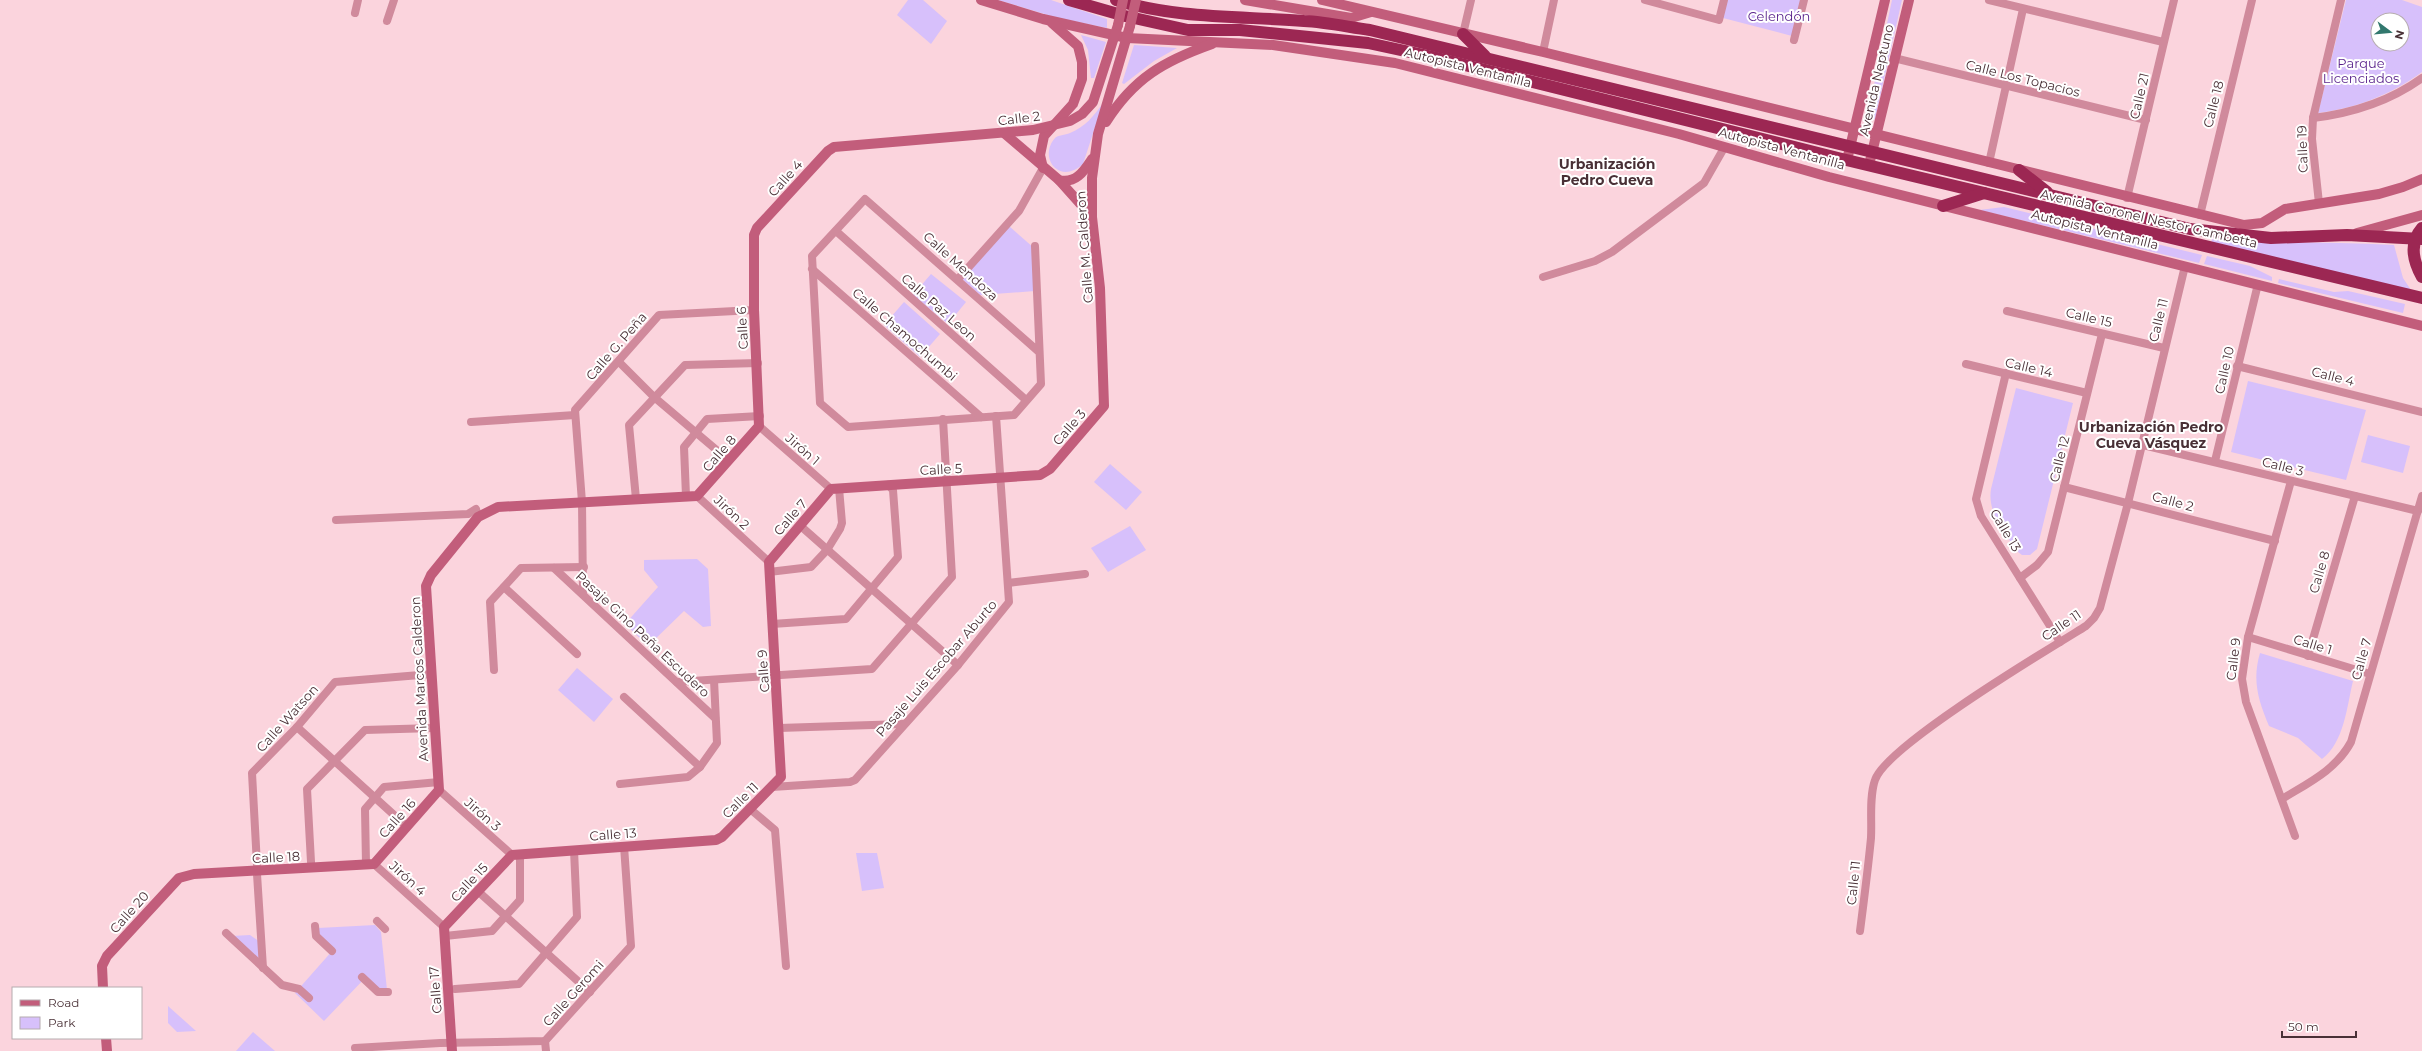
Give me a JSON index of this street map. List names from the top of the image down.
{
  "streets": {
    "highway": ["Autopista Ventanilla", "Avenida Coronel Nestor Gambetta"],
    "street": [
      "Calle Los Topacios",
      "Avenida Neptuno",
      "Calle 21",
      "Calle 18",
      "Calle 2",
      "Calle 19",
      "Calle 4",
      "Calle M. Calderon",
      "Calle Mendoza",
      "Calle Paz Leon",
      "Calle 15",
      "Calle 11",
      "Calle 6",
      "Calle Chamochumbi",
      "Calle G. Peña",
      "Calle 14",
      "Calle 10",
      "Calle 3",
      "Jirón 1",
      "Calle 8",
      "Calle 12",
      "Calle 5",
      "Jirón 2",
      "Calle 7",
      "Calle 13",
      "Pasaje Gino Peña Escudero",
      "Calle 1",
      "Calle 9",
      "Pasaje Luis Escobar Aburto",
      "Avenida Marcos Calderon",
      "Calle Watson",
      "Jirón 3",
      "Calle 16",
      "Jirón 4",
      "Calle 20",
      "Calle 17",
      "Calle Geromi"
    ]
  },
  "crossings": [
    ["Autopista Ventanilla", "Avenida Neptuno"],
    ["Autopista Ventanilla", "Calle 2"],
    ["Autopista Ventanilla", "Avenida Coronel Nestor Gambetta"],
    ["Autopista Ventanilla", "Calle M. Calderon"],
    ["Autopista Ventanilla", "Calle 11"],
    ["Autopista Ventanilla", "Calle 10"],
    ["Calle Los Topacios", "Avenida Neptuno"],
    ["Calle Los Topacios", "Calle 21"],
    ["Avenida Neptuno", "Avenida Coronel Nestor Gambetta"],
    ["Calle 18", "Calle 16"],
    ["Calle 18", "Jirón 4"],
    ["Calle 18", "Calle 20"],
    ["Calle 2", "Calle 4"],
    ["Calle 2", "Calle M. Calderon"],
    ["Calle 2", "Calle 11"],
    ["Calle 2", "Calle 12"],
    ["Calle 2", "Calle 9"],
    ["Calle 4", "Calle 6"],
    ["Calle 4", "Calle 10"],
    ["Calle M. Calderon", "Calle 3"],
    ["Calle Mendoza", "Calle Paz Leon"],
    ["Calle 15", "Calle 11"],
    ["Calle 15", "Calle 12"],
    ["Calle 15", "Calle 13"],
    ["Calle 15", "Jirón 3"],
    ["Calle 15", "Jirón 4"],
    ["Calle 15", "Calle 17"],
    ["Calle 11", "Calle 3"],
    ["Calle 11", "Calle 13"],
    ["Calle 11", "Calle 9"],
    ["Calle 11", "Pasaje Luis Escobar Aburto"],
    ["Calle 6", "Calle G. Peña"],
    ["Calle 6", "Jirón 1"],
    ["Calle 6", "Calle 8"],
    ["Calle 14", "Calle 12"],
    ["Calle 14", "Calle 13"],
    ["Calle 10", "Calle 3"],
    ["Calle 3", "Calle 8"],
    ["Calle 3", "Calle 5"],
    ["Calle 3", "Calle 7"],
    ["Calle 3", "Calle 9"],
    ["Jirón 1", "Calle 8"],
    ["Jirón 1", "Calle 5"],
    ["Jirón 1", "Calle 7"],
    ["Calle 8", "Jirón 2"],
    ["Calle 8", "Calle 1"],
    ["Calle 8", "Avenida Marcos Calderon"],
    ["Calle 12", "Calle 13"],
    ["Calle 5", "Calle 7"],
    ["Calle 5", "Pasaje Luis Escobar Aburto"],
    ["Jirón 2", "Calle 7"],
    ["Jirón 2", "Calle 9"],
    ["Jirón 2", "Avenida Marcos Calderon"],
    ["Calle 7", "Calle 1"],
    ["Calle 7", "Calle 9"],
    ["Calle 13", "Jirón 3"],
    ["Calle 13", "Calle Geromi"],
    ["Calle 1", "Calle 9"],
    ["Avenida Marcos Calderon", "Calle Watson"],
    ["Avenida Marcos Calderon", "Jirón 3"],
    ["Avenida Marcos Calderon", "Calle 16"],
    ["Jirón 3", "Calle 16"],
    ["Calle 16", "Jirón 4"],
    ["Jirón 4", "Calle 17"],
    ["Calle 17", "Calle Geromi"]
  ],
  "districts": ["Urbanización Pedro Cueva", "Urbanización Pedro Cueva Vásquez"],
  "parks": ["Celendón", "Parque Licenciados"],
  "legend": ["Road", "Park"],
  "scale_bar": "50 m",
  "north": "right"
}
